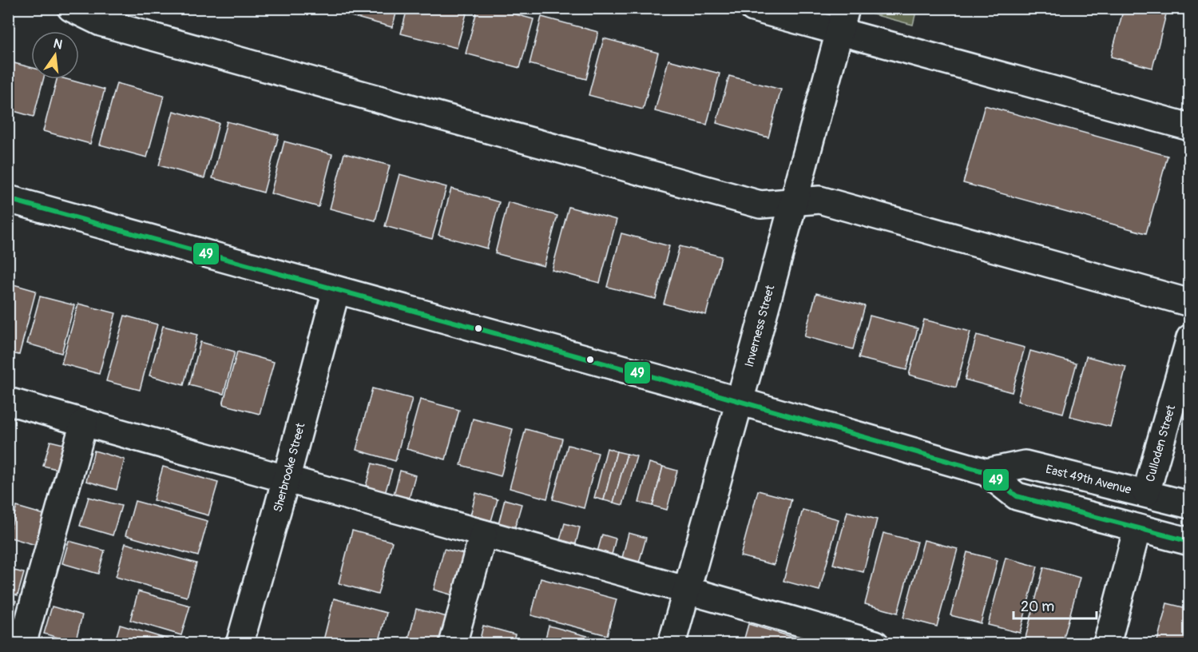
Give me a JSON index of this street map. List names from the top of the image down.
{
  "streets": {
    "street": [
      "Inverness Street",
      "Culloden Street",
      "Sherbrooke Street",
      "East 49th Avenue"
    ]
  },
  "crossings": [
    ["Inverness Street", "East 49th Avenue"],
    ["Culloden Street", "East 49th Avenue"],
    ["Sherbrooke Street", "East 49th Avenue"]
  ],
  "lines": ["transit line 49"],
  "scale_bar": "20 m",
  "north": "top"
}
